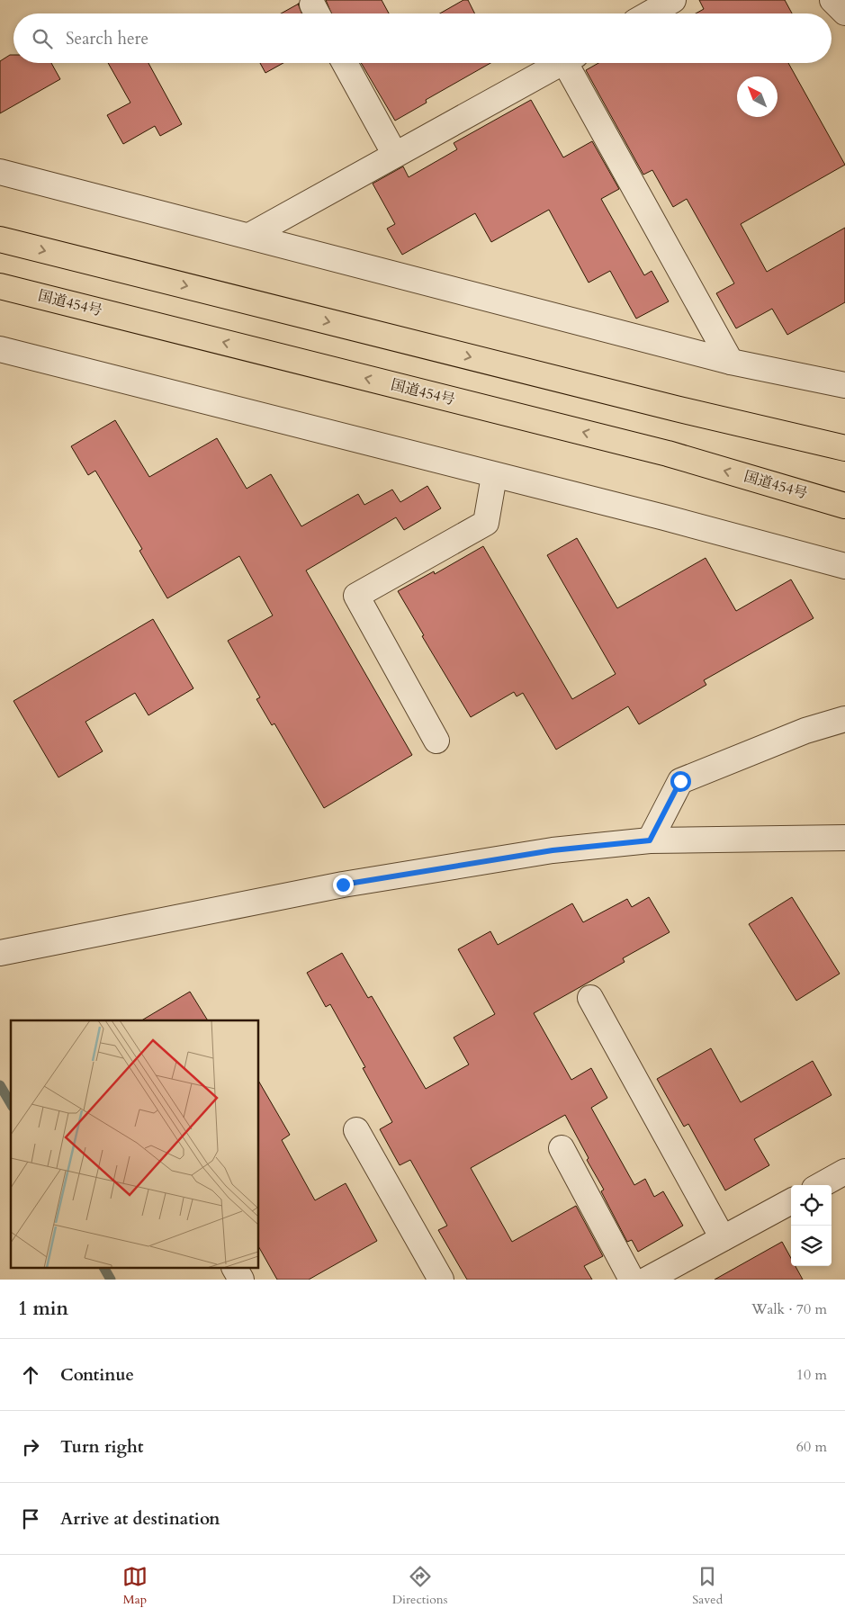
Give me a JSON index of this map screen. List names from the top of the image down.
{
  "streets": {
    "highway": ["国道454号"]
  },
  "north": "top left",
  "page": {
    "search": "Search here",
    "heading": ["1 min", "Walk · 70 m"],
    "list": [
      ["Continue", "10 m"],
      ["Turn right", "60 m"],
      "Arrive at destination"
    ],
    "nav": ["Map", "Directions", "Saved"]
  }
}
